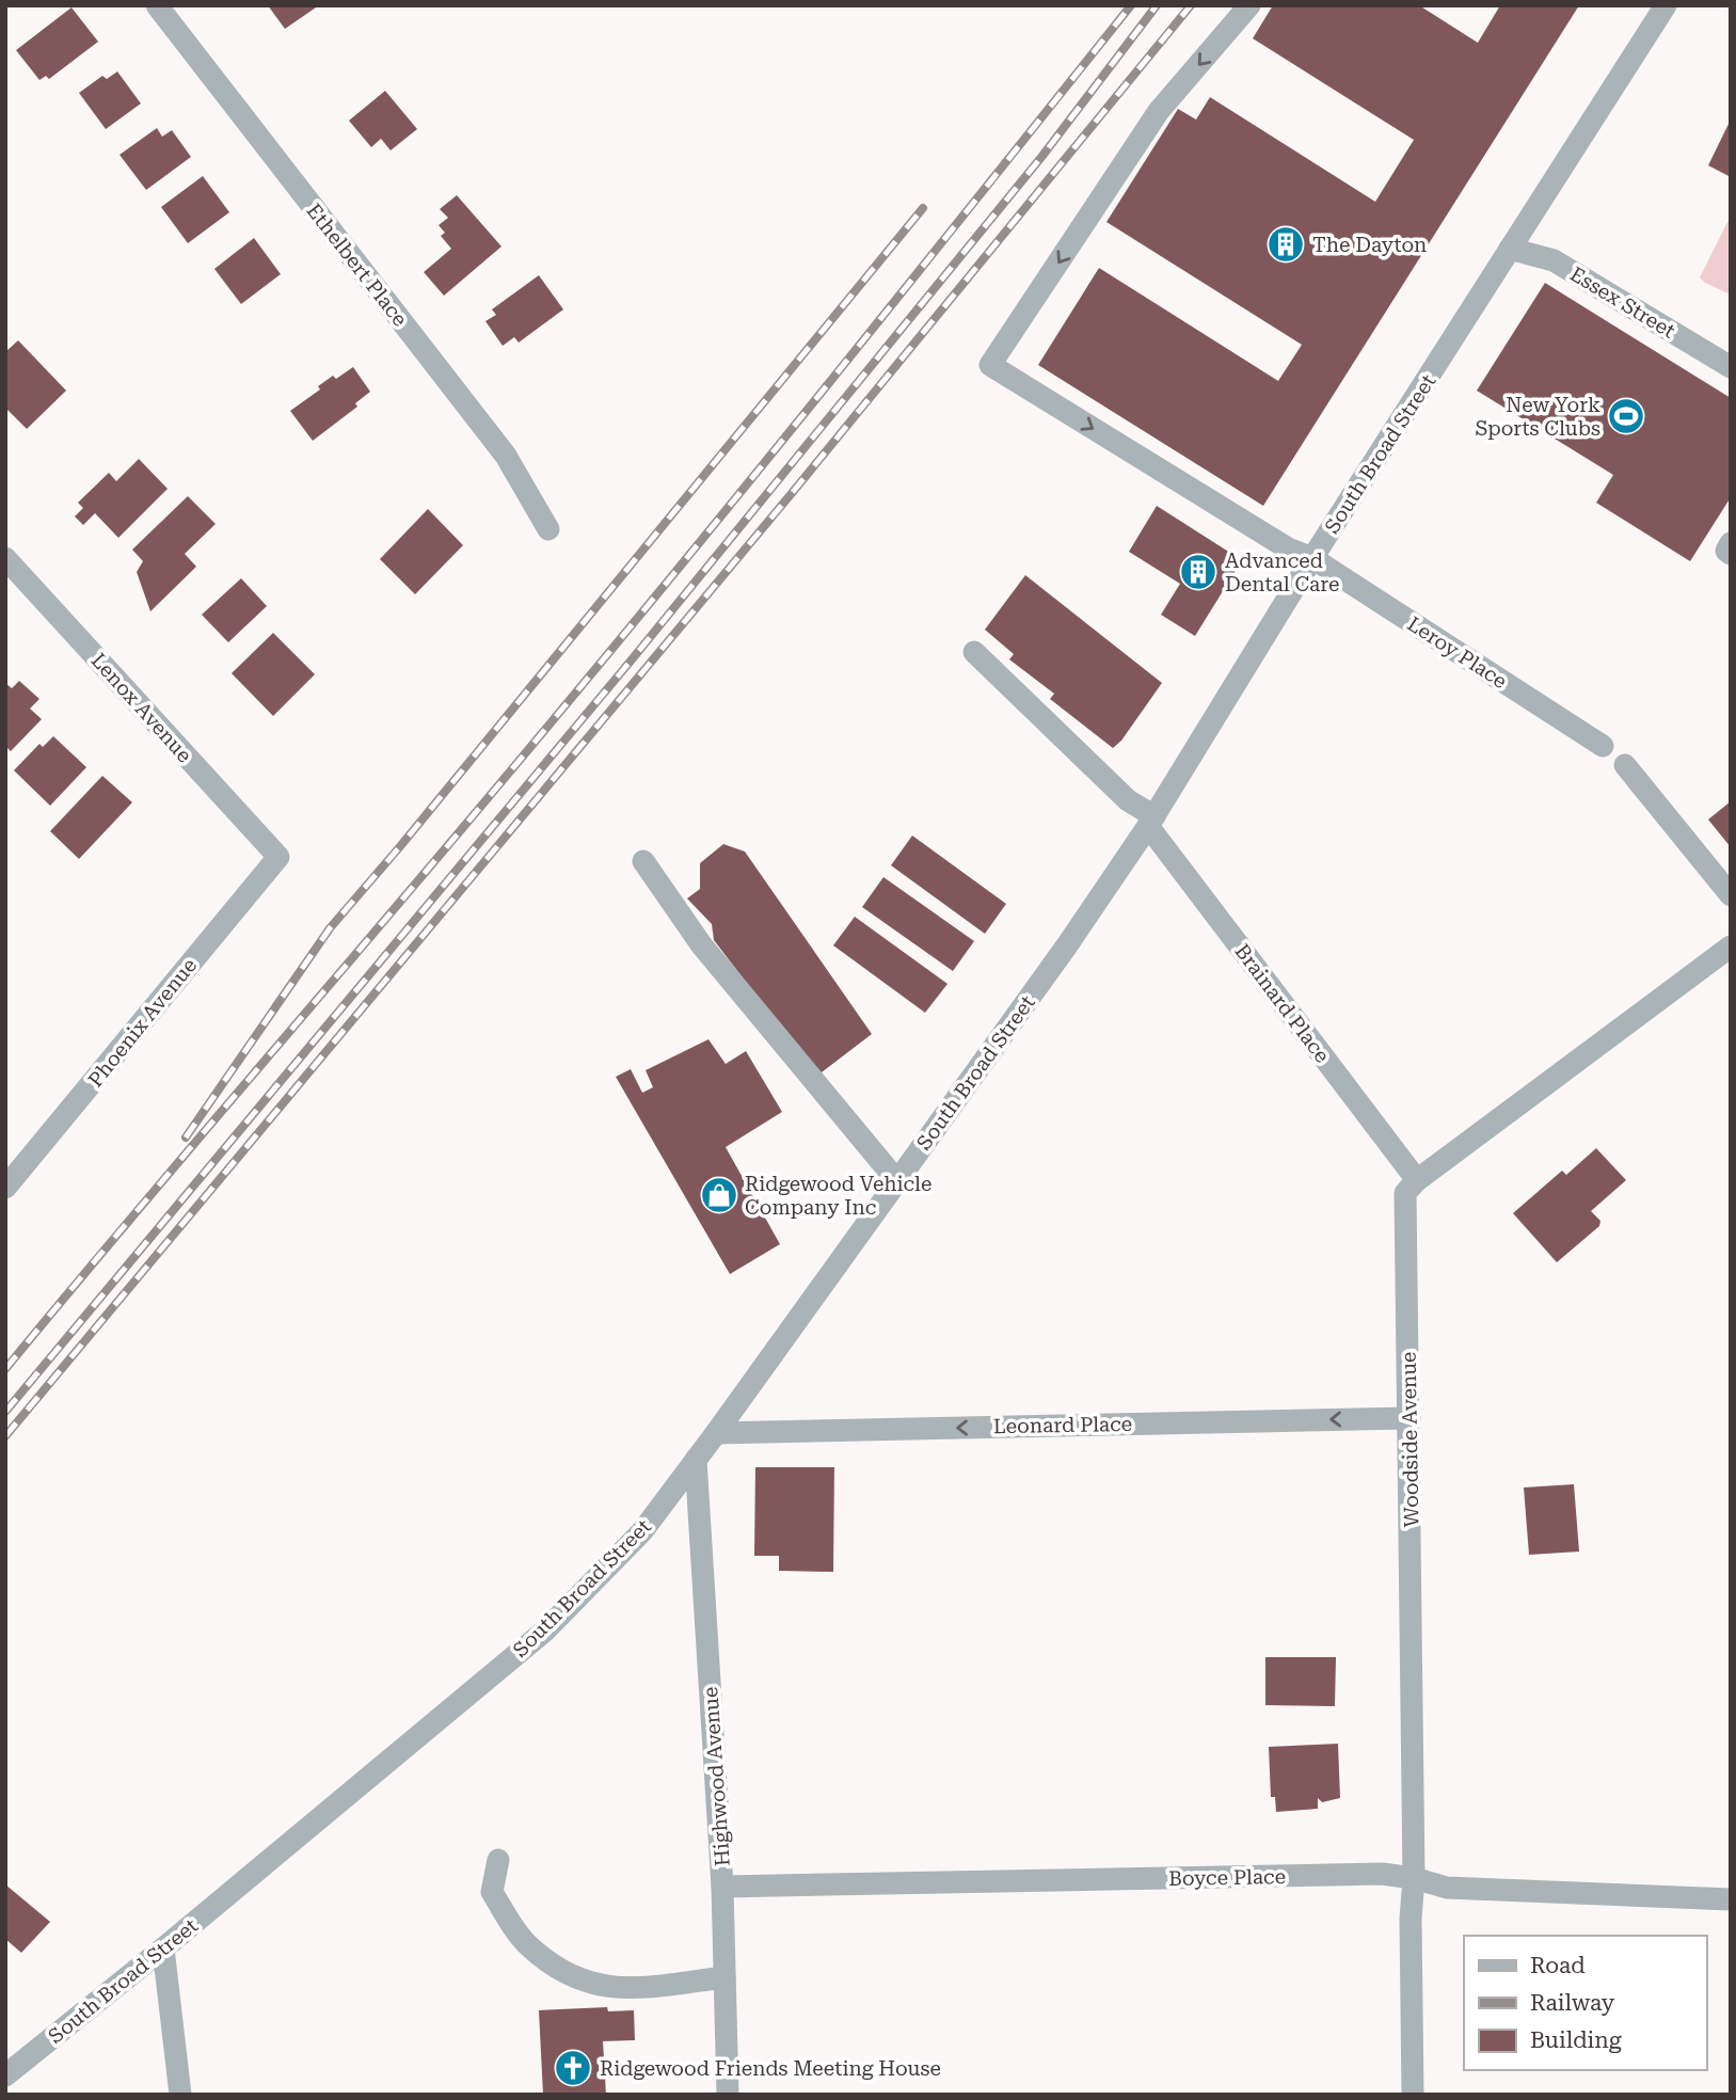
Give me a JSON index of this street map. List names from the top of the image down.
{
  "streets": {
    "street": [
      "Ethelbert Place",
      "Essex Street",
      "South Broad Street",
      "Leroy Place",
      "Lenox Avenue",
      "Brainard Place",
      "Phoenix Avenue",
      "Leonard Place",
      "Woodside Avenue",
      "Highwood Avenue",
      "Boyce Place"
    ]
  },
  "crossings": [
    ["Essex Street", "South Broad Street"],
    ["South Broad Street", "Leroy Place"],
    ["South Broad Street", "Brainard Place"],
    ["South Broad Street", "Leonard Place"],
    ["South Broad Street", "Highwood Avenue"],
    ["Lenox Avenue", "Phoenix Avenue"],
    ["Brainard Place", "Woodside Avenue"],
    ["Leonard Place", "Woodside Avenue"],
    ["Woodside Avenue", "Boyce Place"],
    ["Highwood Avenue", "Boyce Place"]
  ],
  "one_way": ["Leonard Place"],
  "places": {
    "building": ["The Dayton", "Advanced Dental Care"],
    "sports": ["New York Sports Clubs"],
    "shop": ["Ridgewood Vehicle Company Inc"],
    "church": ["Ridgewood Friends Meeting House"]
  },
  "legend": ["Road", "Railway", "Building"]
}
